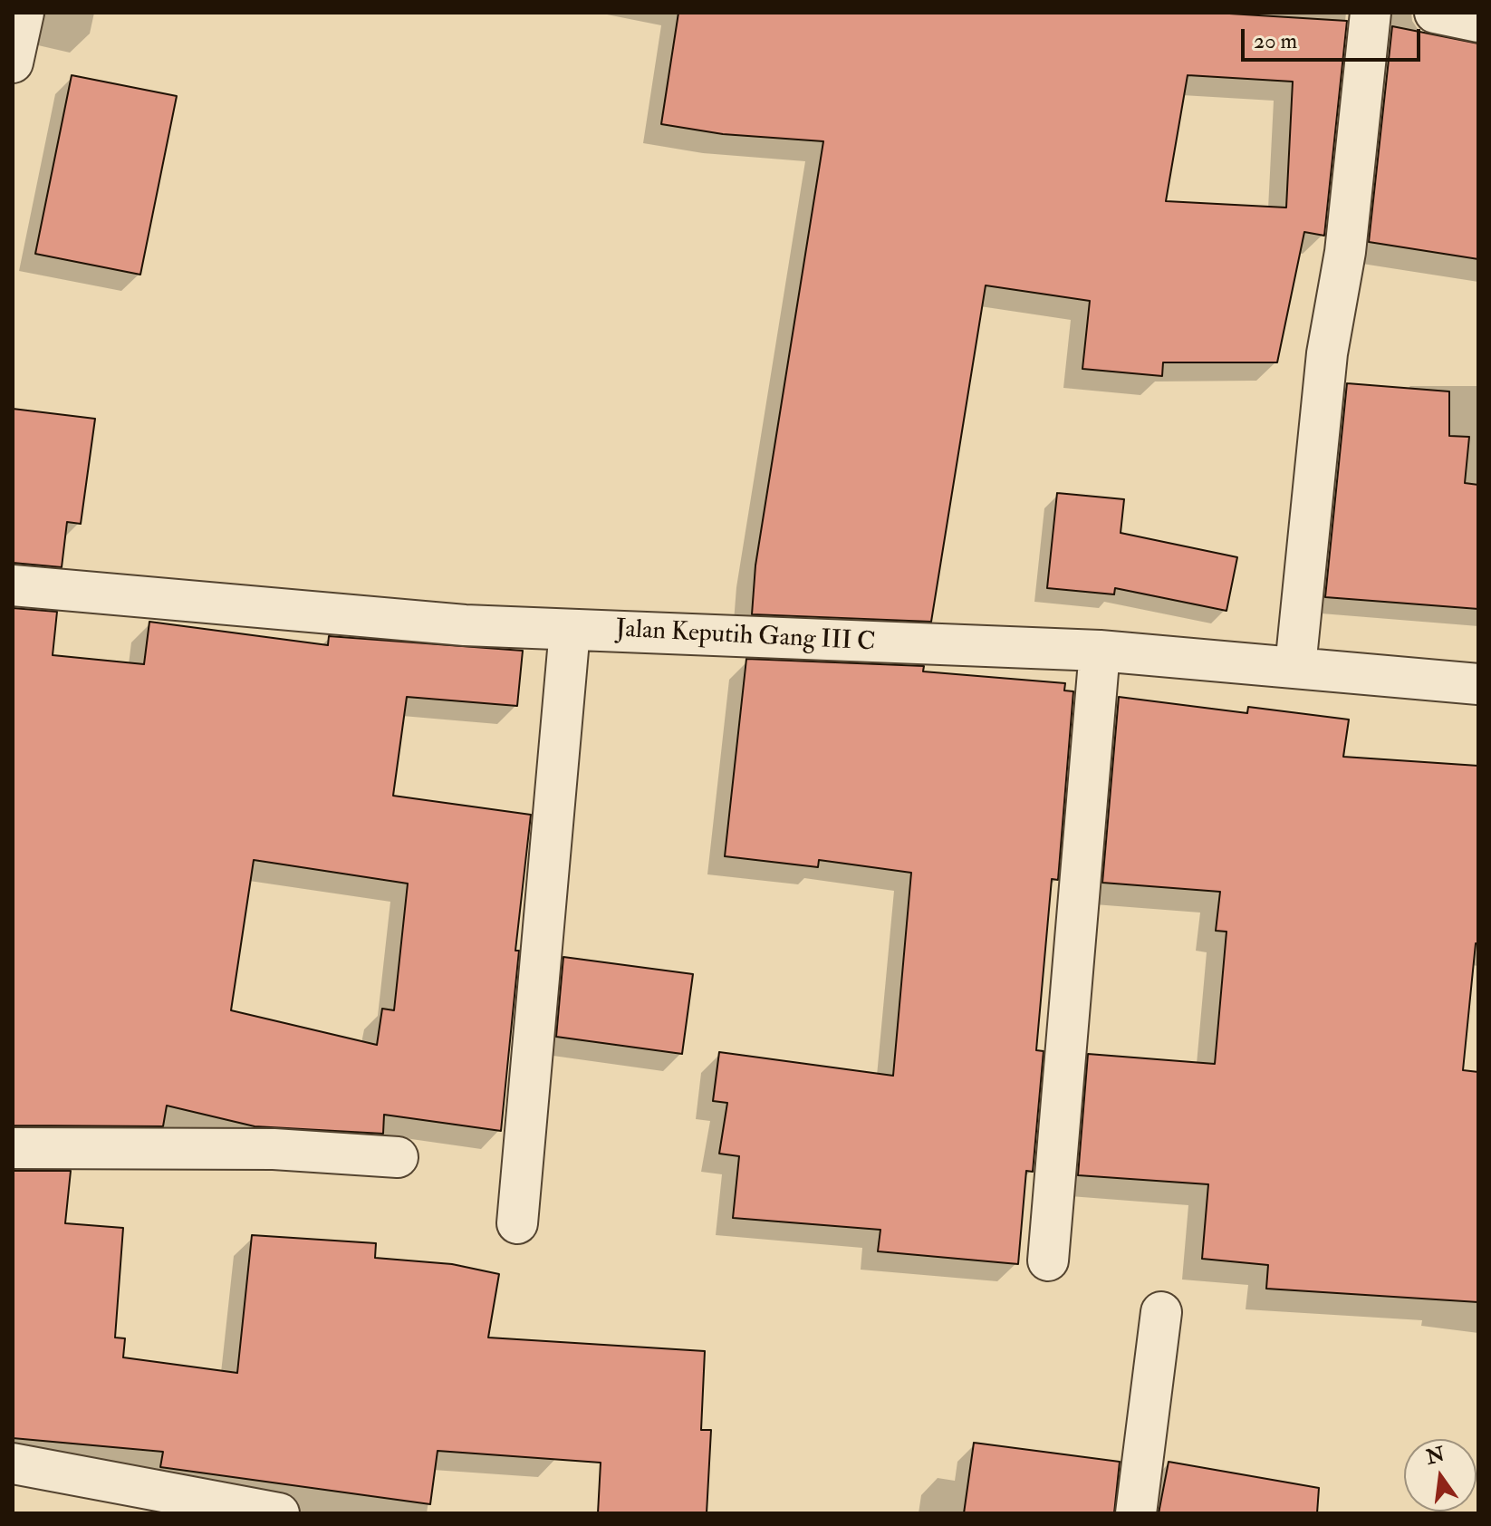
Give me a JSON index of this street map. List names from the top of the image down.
{
  "streets": {
    "street": ["Jalan Keputih Gang III C"]
  },
  "scale_bar": "20 m",
  "north": "top"
}
